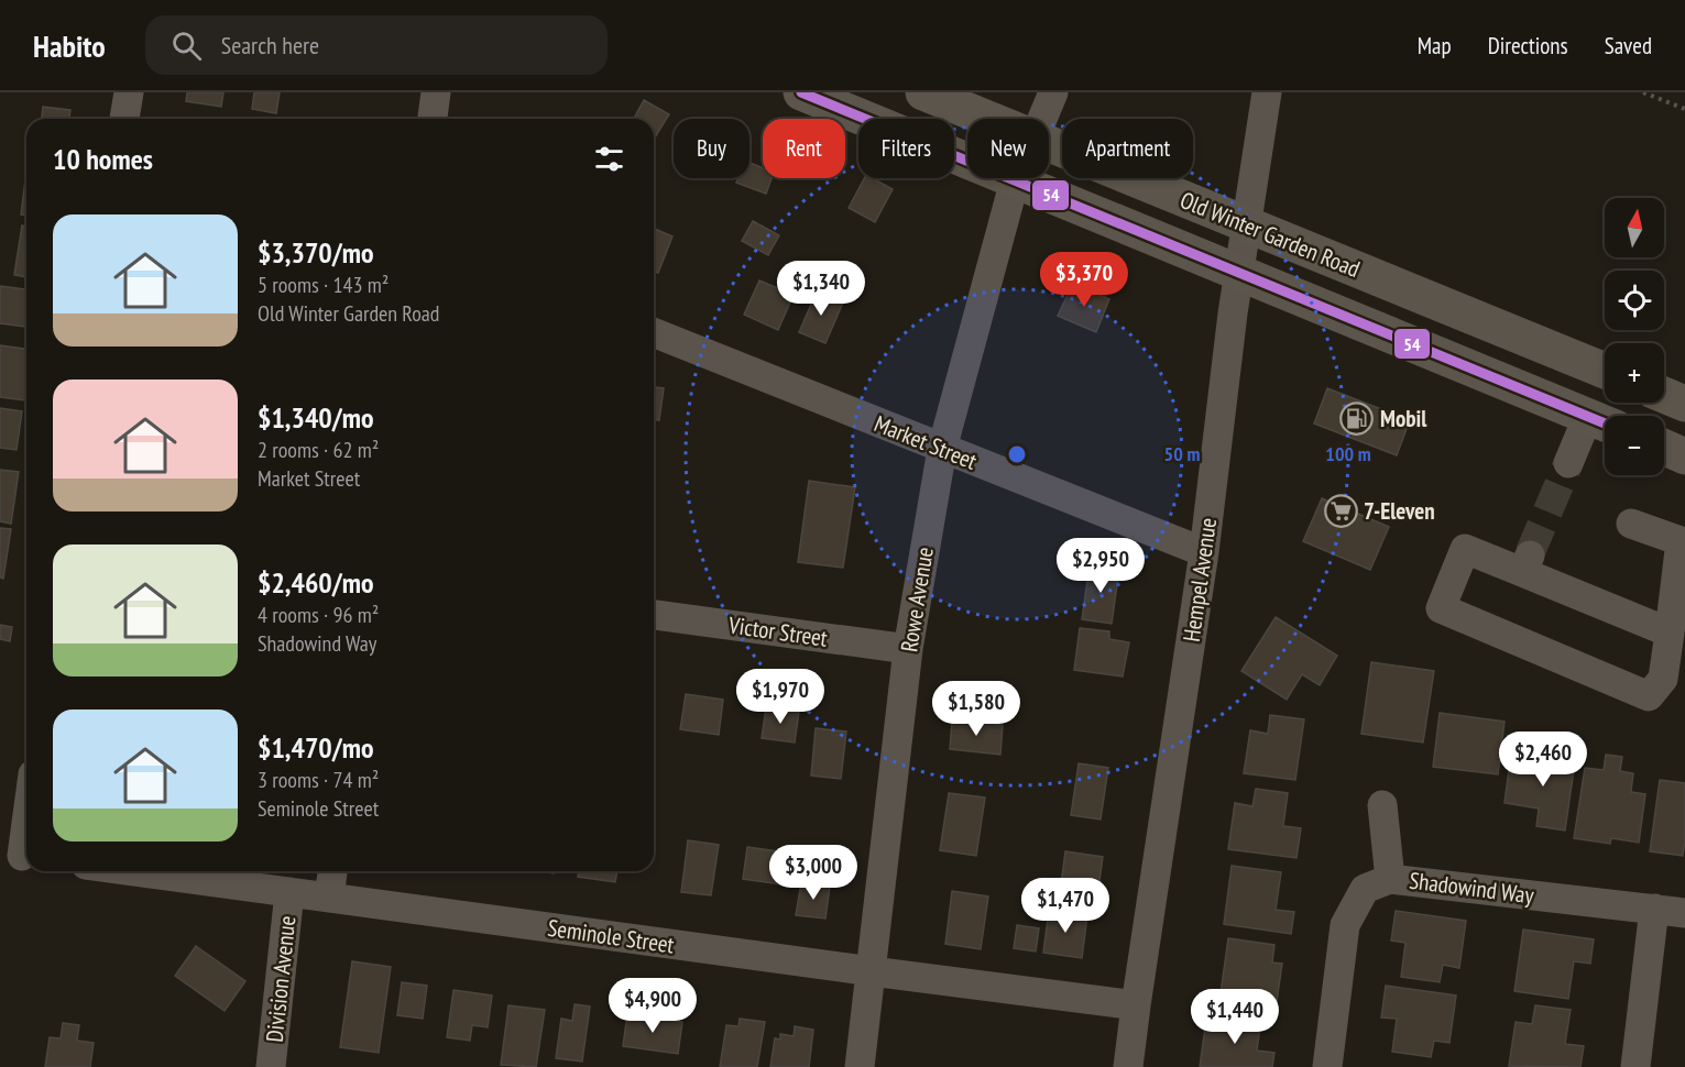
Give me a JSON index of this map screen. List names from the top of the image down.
{
  "streets": {
    "main road": ["Old Winter Garden Road"],
    "street": [
      "Market Street",
      "Hempel Avenue",
      "Rowe Avenue",
      "Victor Street",
      "Shadowind Way",
      "Seminole Street",
      "Division Avenue"
    ]
  },
  "crossings": [
    ["Old Winter Garden Road", "Hempel Avenue"],
    ["Old Winter Garden Road", "Rowe Avenue"],
    ["Market Street", "Hempel Avenue"],
    ["Market Street", "Rowe Avenue"],
    ["Hempel Avenue", "Seminole Street"],
    ["Rowe Avenue", "Victor Street"],
    ["Rowe Avenue", "Seminole Street"],
    ["Seminole Street", "Division Avenue"]
  ],
  "places": {
    "fuel station": ["Mobil"],
    "supermarket": ["7-Eleven"]
  },
  "lines": ["transit line 54"],
  "north": "top",
  "page": {
    "header": "Habito",
    "search": "Search here",
    "nav": ["Map", "Directions", "Saved"],
    "chip": [
      "Buy",
      "Rent",
      "Filters",
      "New",
      "Apartment"
    ],
    "heading": "10 homes",
    "map_buttons": ["+", "−"],
    "list": [
      {
        "name": "$3,370/mo",
        "note": "5 rooms · 143 m² · Old Winter Garden Road"
      },
      {
        "name": "$1,340/mo",
        "note": "2 rooms · 62 m² · Market Street"
      },
      {
        "name": "$2,460/mo",
        "note": "4 rooms · 96 m² · Shadowind Way"
      },
      {
        "name": "$1,470/mo",
        "note": "3 rooms · 74 m² · Seminole Street"
      }
    ],
    "price": [
      "$3,370",
      "$1,340",
      "$2,950",
      "$1,970",
      "$1,580",
      "$2,460",
      "$3,000",
      "$1,470",
      "$4,900",
      "$1,440"
    ]
  },
  "rings": ["50 m", "100 m"]
}
